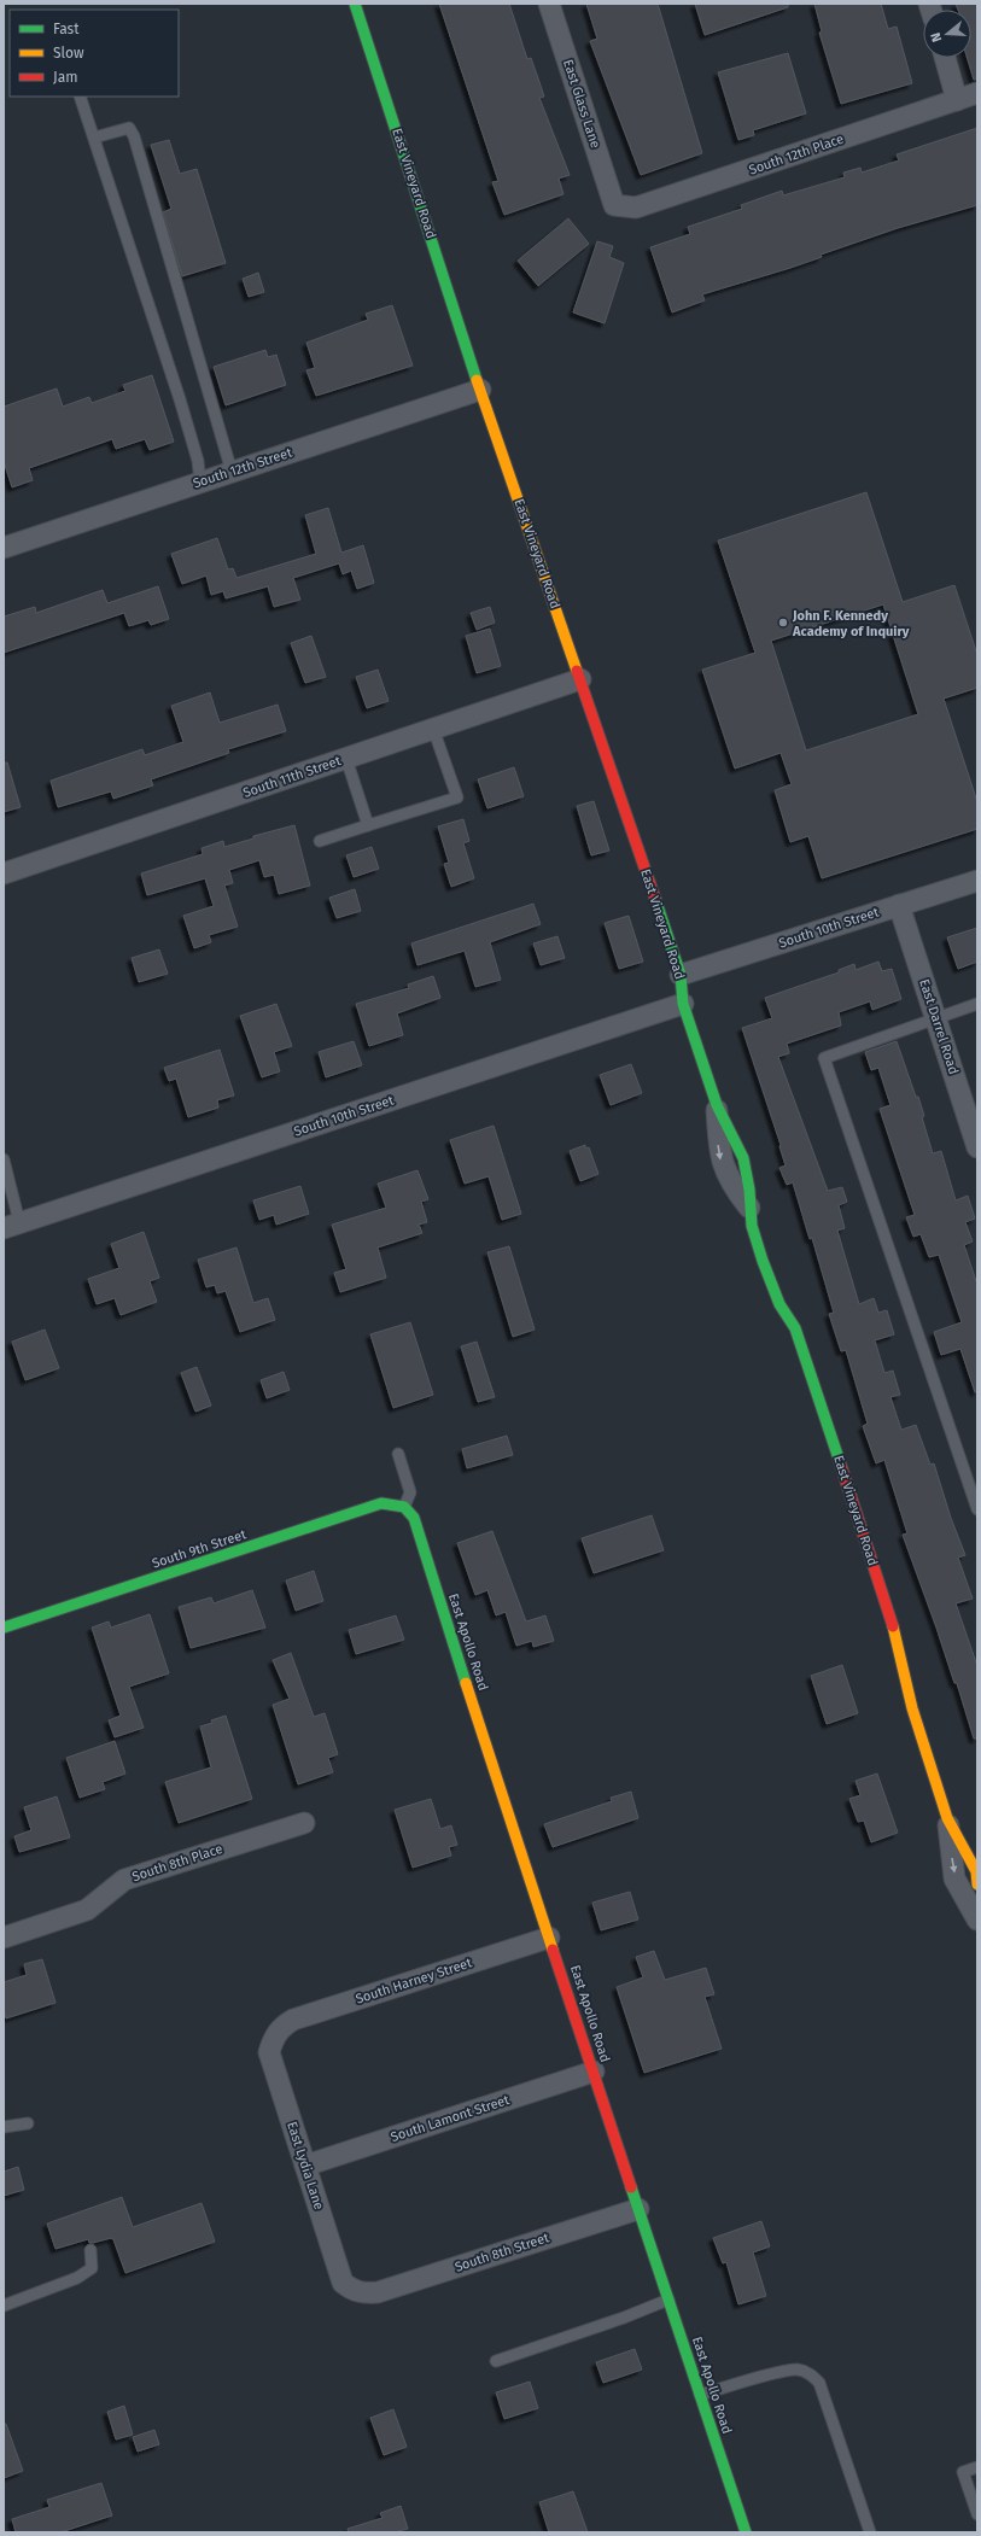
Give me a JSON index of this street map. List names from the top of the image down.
{
  "streets": {
    "street": [
      "East Glass Lane",
      "South 12th Place",
      "East Vineyard Road",
      "South 12th Street",
      "South 11th Street",
      "South 10th Street",
      "East Darrel Road",
      "South 9th Street",
      "East Apollo Road",
      "South 8th Place",
      "South Harney Street",
      "South Lamont Street",
      "East Lydia Lane",
      "South 8th Street"
    ]
  },
  "crossings": [
    ["East Glass Lane", "South 12th Place"],
    ["East Vineyard Road", "South 12th Street"],
    ["East Vineyard Road", "South 11th Street"],
    ["East Vineyard Road", "South 10th Street"],
    ["South 10th Street", "East Darrel Road"],
    ["South 9th Street", "East Apollo Road"],
    ["East Apollo Road", "South Harney Street"],
    ["East Apollo Road", "South Lamont Street"],
    ["East Apollo Road", "South 8th Street"],
    ["South Harney Street", "East Lydia Lane"],
    ["South Lamont Street", "East Lydia Lane"],
    ["East Lydia Lane", "South 8th Street"]
  ],
  "places": ["John F. Kennedy Academy of Inquiry"],
  "legend": ["Fast", "Slow", "Jam"],
  "north": "left"
}
